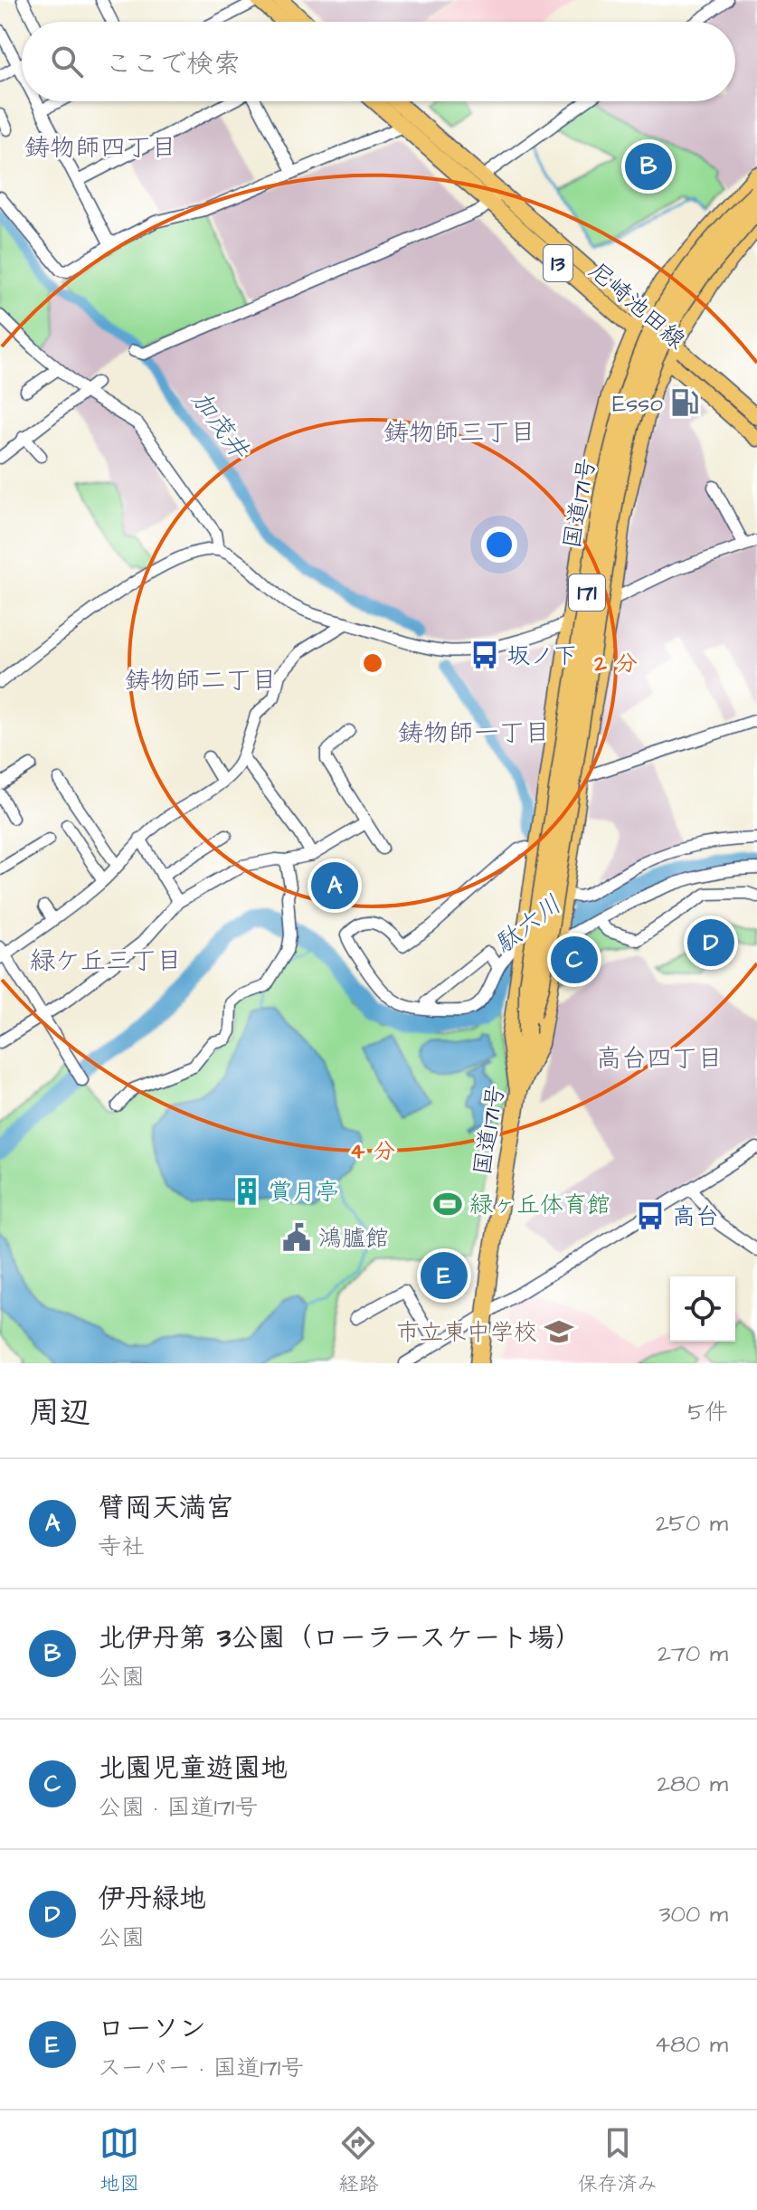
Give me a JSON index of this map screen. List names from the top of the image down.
{
  "streets": {
    "highway": ["国道171号", "171"],
    "main road": ["13", "尼崎池田線"]
  },
  "crossings": [
    ["尼崎池田線", "171"],
    ["国道171号", "171"]
  ],
  "districts": [
    "鋳物師四丁目",
    "鋳物師三丁目",
    "鋳物師二丁目",
    "鋳物師一丁目",
    "緑ケ丘三丁目",
    "高台四丁目"
  ],
  "water": ["加茂井", "駄六川"],
  "places": {
    "fuel station": ["Esso"],
    "bus stop": ["坂ノ下", "高台"],
    "building": ["賞月亭"],
    "sports": ["緑ヶ丘体育館"],
    "public building": ["鴻臚館"],
    "school or university": ["市立東中学校"]
  },
  "page": {
    "search": "ここで検索",
    "pins": [
      "B",
      "A",
      "D",
      "C",
      "E"
    ],
    "heading": ["周辺", "5件"],
    "list": [
      {
        "mark": "A",
        "name": "臂岡天満宮",
        "note": "寺社",
        "value": "250 m"
      },
      {
        "mark": "B",
        "name": "北伊丹第 3公園（ローラースケート場）",
        "note": "公園",
        "value": "270 m"
      },
      {
        "mark": "C",
        "name": "北園児童遊園地",
        "note": "公園 · 国道171号",
        "value": "280 m"
      },
      {
        "mark": "D",
        "name": "伊丹緑地",
        "note": "公園",
        "value": "300 m"
      },
      {
        "mark": "E",
        "name": "ローソン",
        "note": "スーパー · 国道171号",
        "value": "480 m"
      }
    ],
    "nav": ["地図", "経路", "保存済み"]
  },
  "rings": ["2 分", "4 分"]
}
